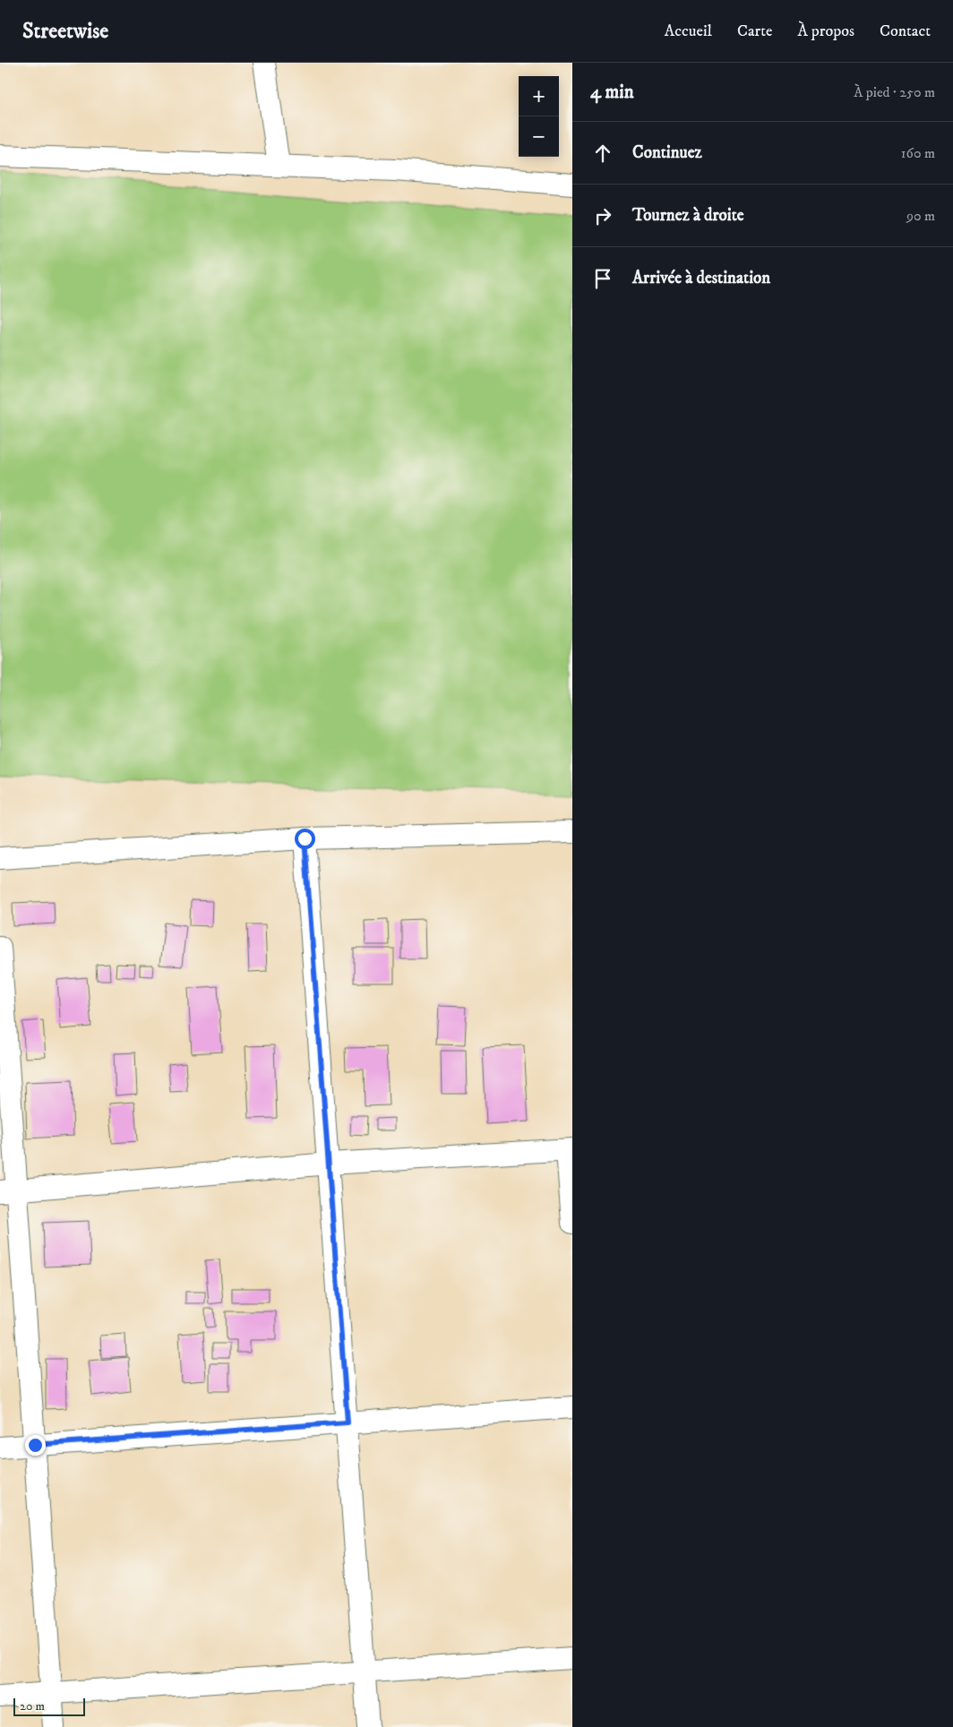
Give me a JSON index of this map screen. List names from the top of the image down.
{
  "scale_bar": "20 m",
  "page": {
    "header": "Streetwise",
    "nav": [
      "Accueil",
      "Carte",
      "À propos",
      "Contact"
    ],
    "heading": ["4 min", "À pied · 250 m"],
    "map_buttons": ["+", "−"],
    "list": [
      ["Continuez", "160 m"],
      ["Tournez à droite", "90 m"],
      "Arrivée à destination"
    ],
    "scale": "20 m"
  }
}
